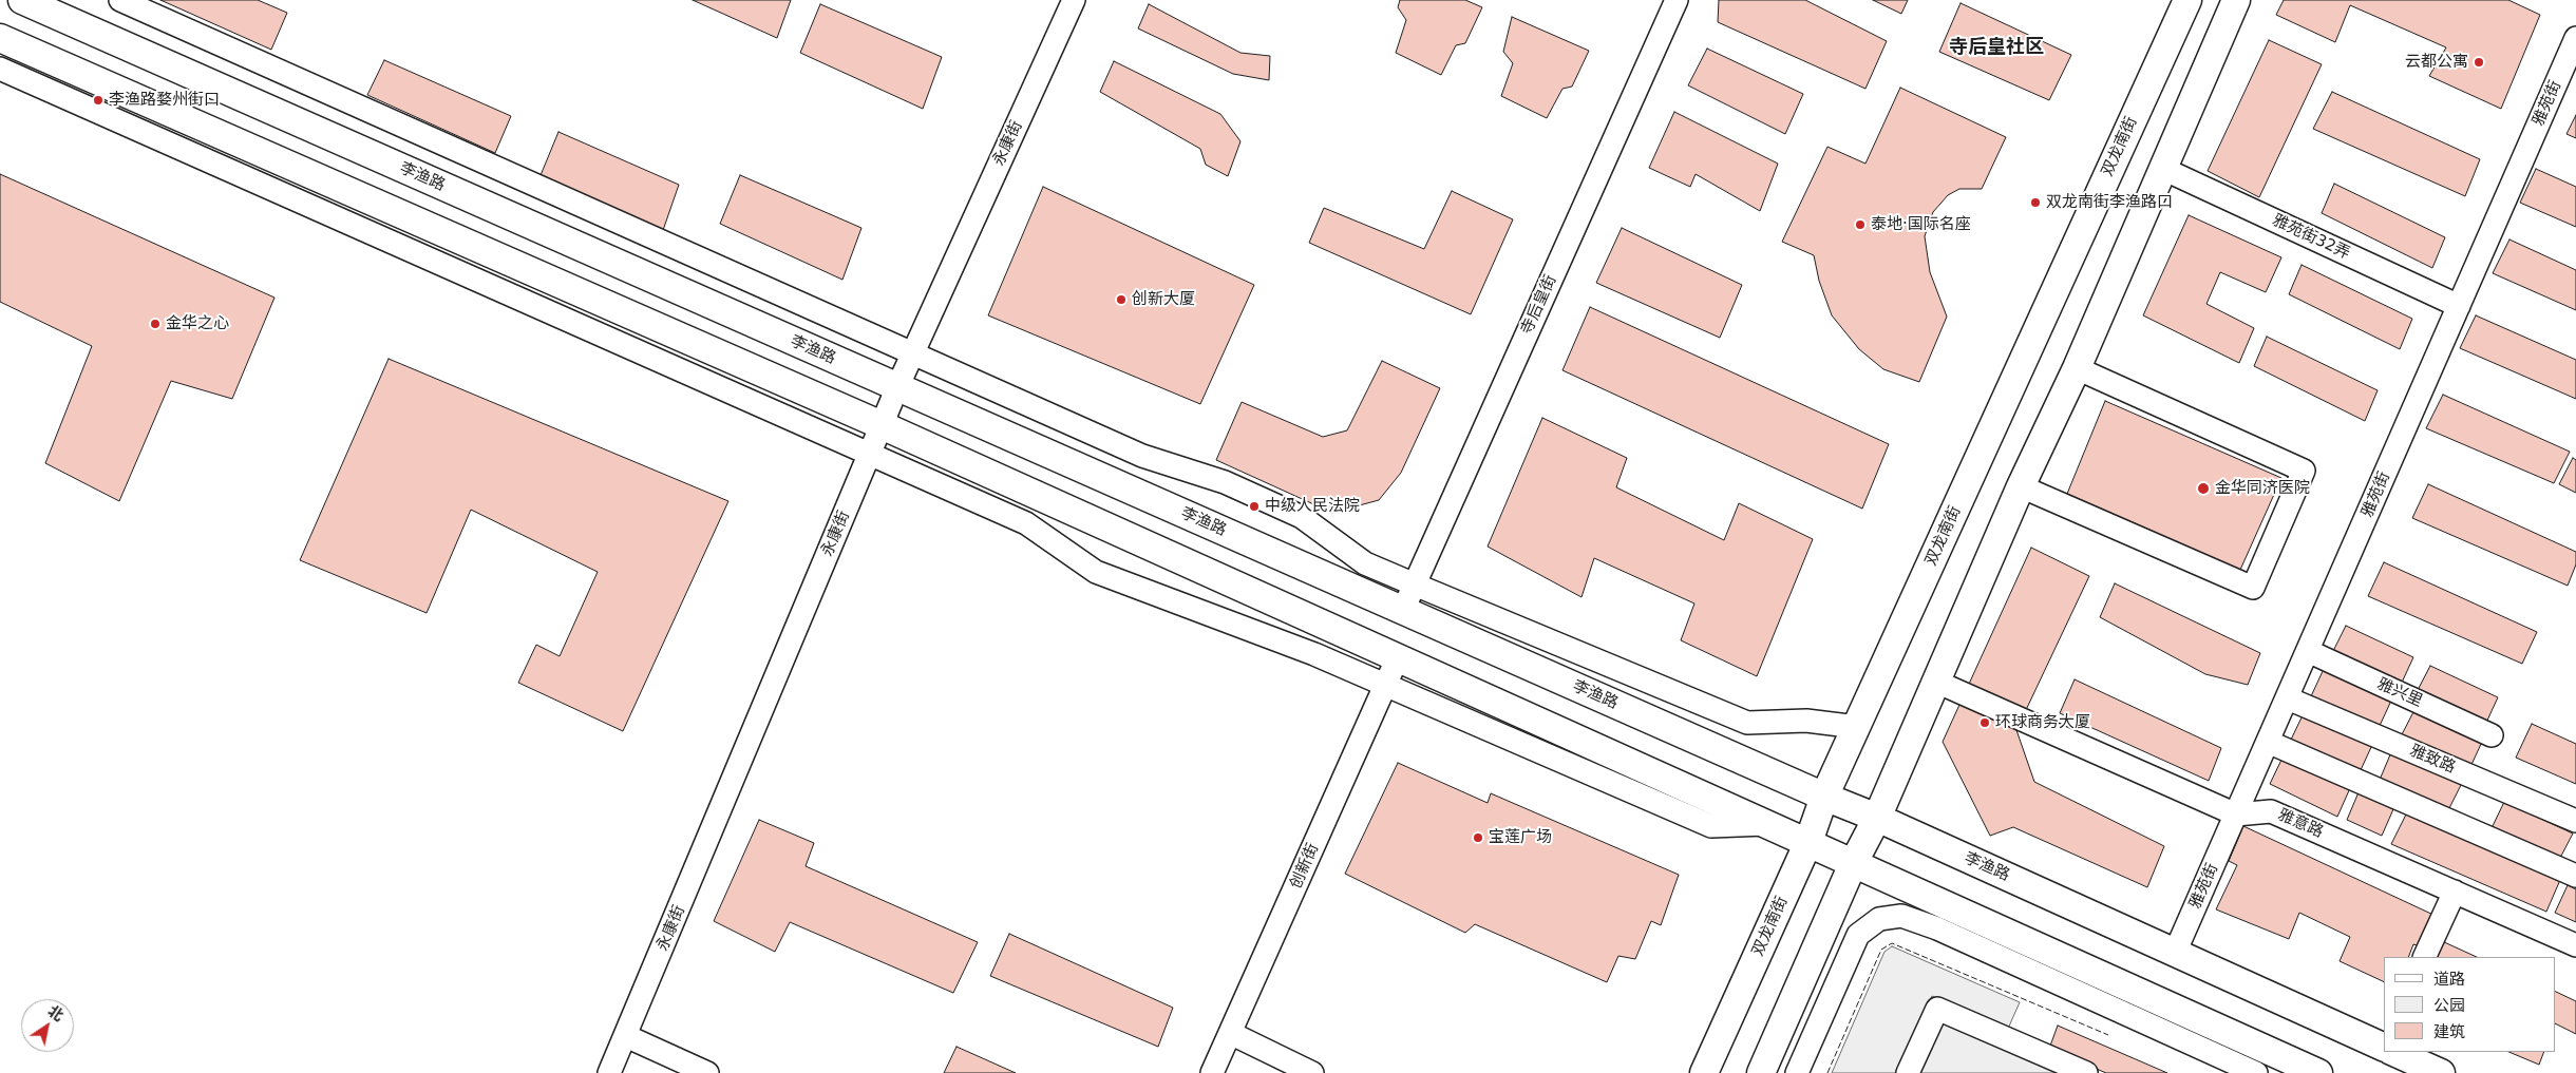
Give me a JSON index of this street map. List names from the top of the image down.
{
  "streets": {
    "main road": ["双龙南街", "李渔路"],
    "street": [
      "雅苑街",
      "永康街",
      "雅苑街32弄",
      "寺后皇街",
      "雅兴里",
      "雅致路",
      "雅意路",
      "创新街"
    ]
  },
  "crossings": [
    ["雅苑街", "李渔路"],
    ["雅苑街", "雅苑街32弄"],
    ["雅苑街", "雅兴里"],
    ["雅苑街", "雅致路"],
    ["雅苑街", "雅意路"],
    ["永康街", "李渔路"],
    ["双龙南街", "李渔路"],
    ["李渔路", "寺后皇街"]
  ],
  "districts": ["寺后皇社区"],
  "places": [
    "云都公寓",
    "李渔路婺州街口",
    "双龙南街李渔路口",
    "泰地·国际名座",
    "创新大厦",
    "金华之心",
    "金华同济医院",
    "中级人民法院",
    "环球商务大厦",
    "宝莲广场"
  ],
  "legend": ["道路", "公园", "建筑"],
  "north": "top right"
}
